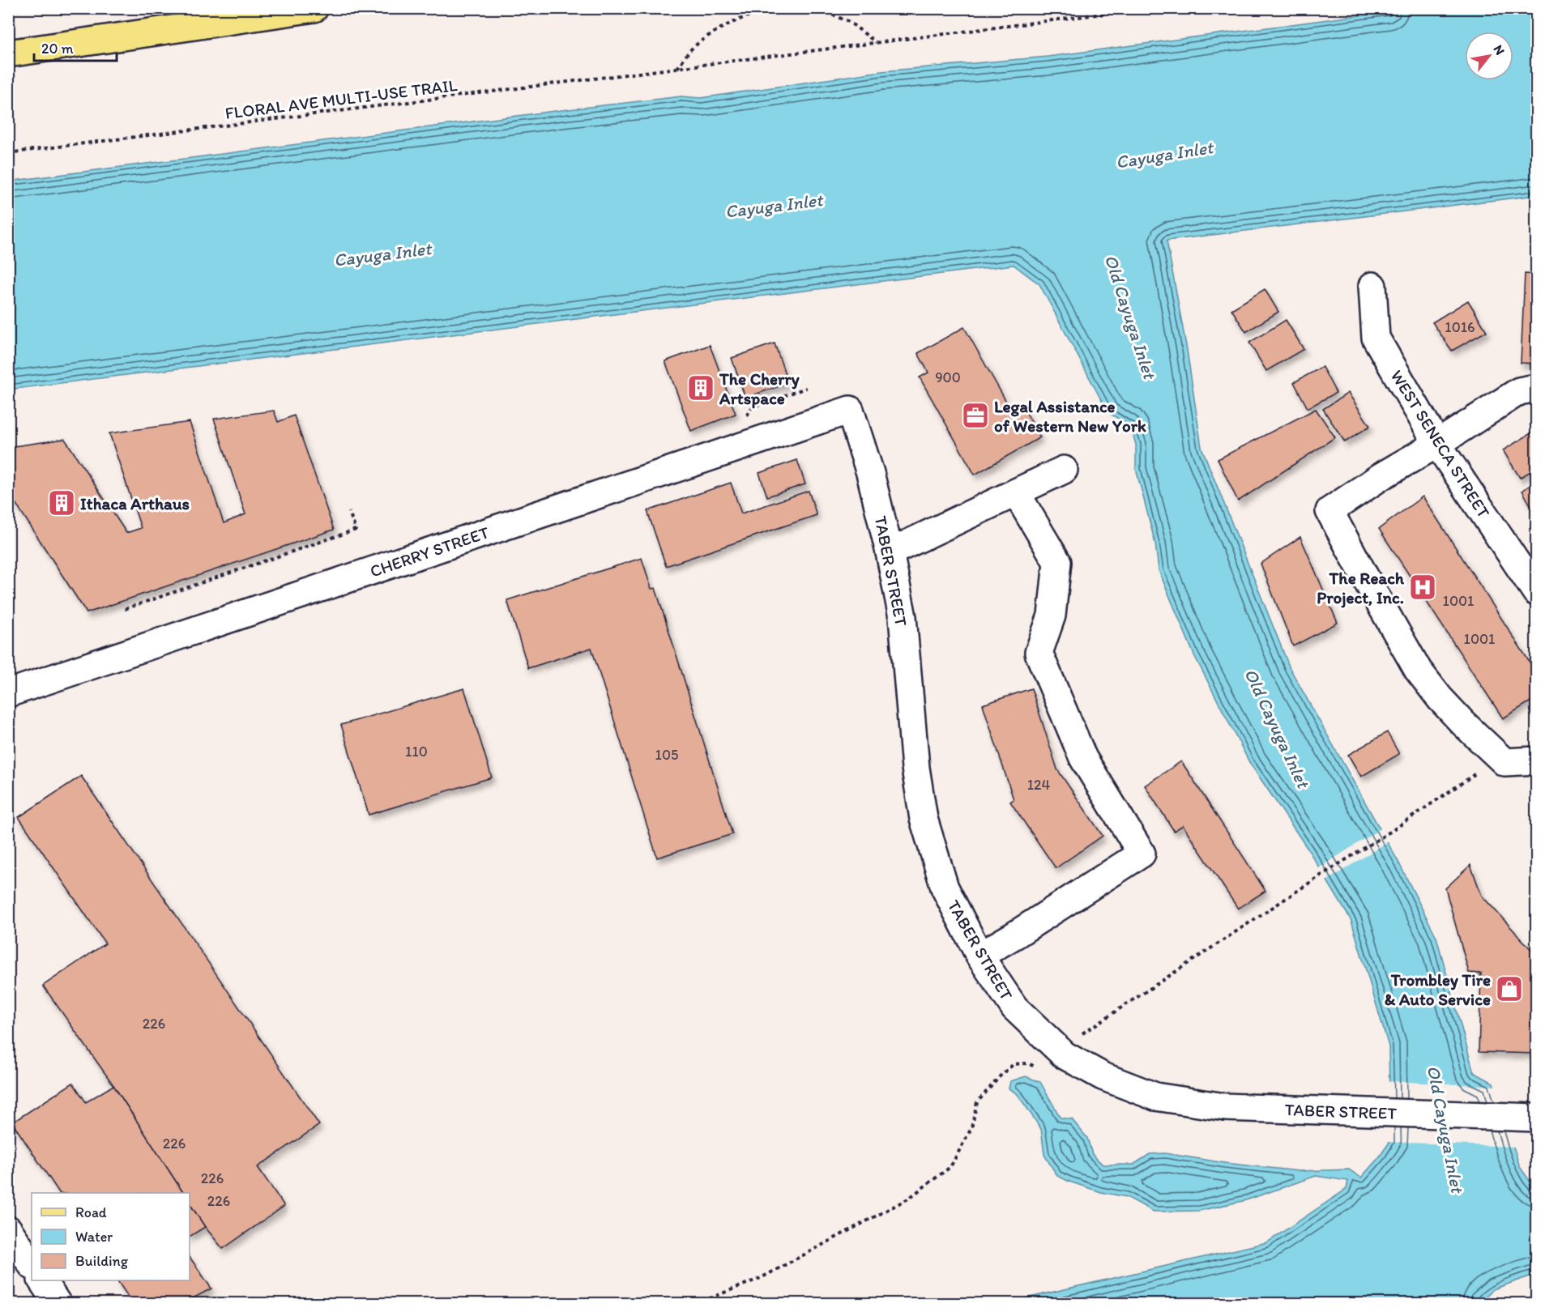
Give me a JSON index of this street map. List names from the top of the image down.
{
  "streets": {
    "street": ["WEST SENECA STREET", "CHERRY STREET", "TABER STREET"],
    "path": ["FLORAL AVE MULTI-USE TRAIL"]
  },
  "crossings": [
    ["CHERRY STREET", "TABER STREET"]
  ],
  "water": ["Cayuga Inlet", "Old Cayuga Inlet"],
  "places": {
    "building": ["The Cherry Artspace", "Ithaca Arthaus"],
    "office": ["Legal Assistance of Western New York"],
    "hospital": ["The Reach Project, Inc."],
    "shop": ["Trombley Tire & Auto Service"]
  },
  "house_numbers": [
    "1016",
    "900",
    "1001",
    "1001",
    "110",
    "105",
    "124",
    "226",
    "226",
    "226",
    "226"
  ],
  "legend": ["Road", "Water", "Building"],
  "scale_bar": "20 m",
  "north": "top right"
}
